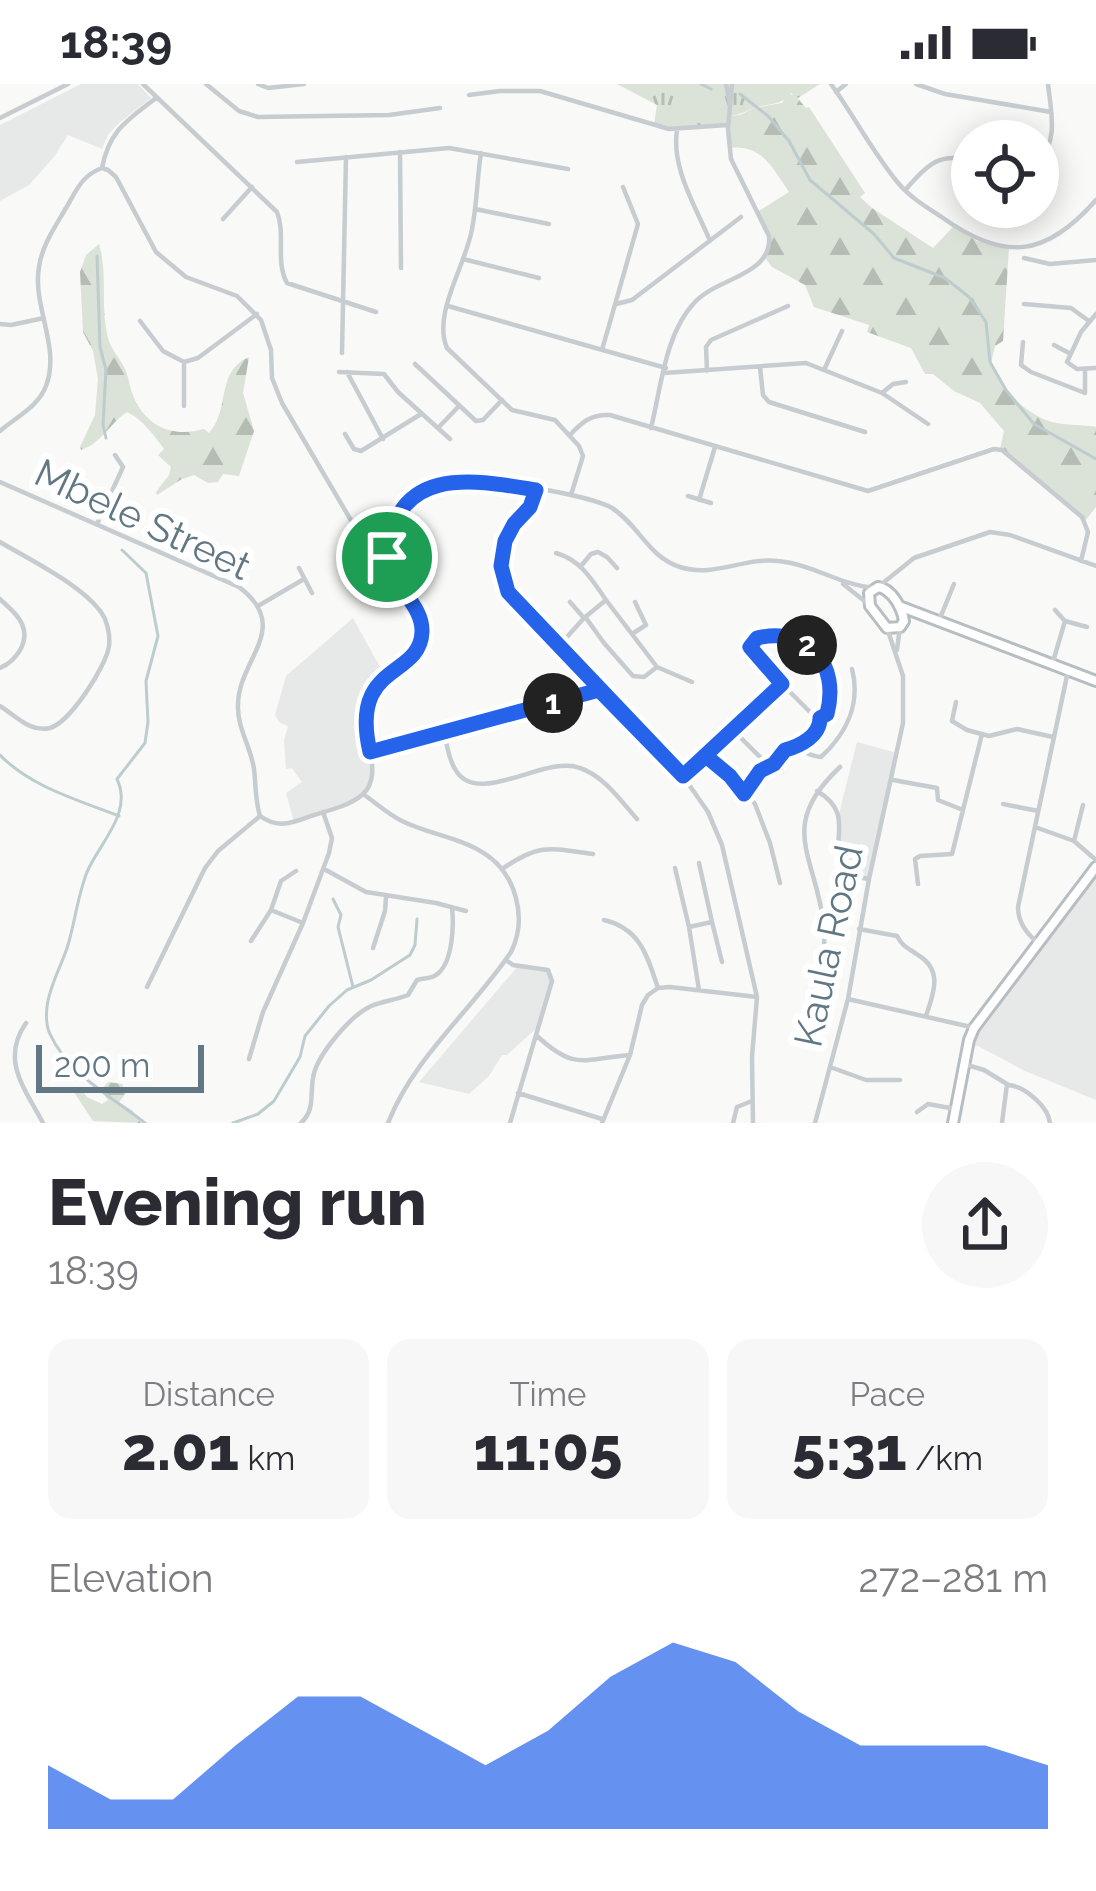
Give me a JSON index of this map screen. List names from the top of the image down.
{
  "streets": {
    "street": ["Mbele Street", "Kaula Road"]
  },
  "scale_bar": "200 m",
  "page": {
    "status": "18:39",
    "pins": ["2", "1"],
    "scale": "200 m",
    "heading": ["Evening run", "18:39"],
    "stats": [
      ["Distance", "2.01 km"],
      ["Time", "11:05"],
      ["Pace", "5:31 /km"]
    ],
    "chart": ["Elevation", "272–281 m"]
  }
}
